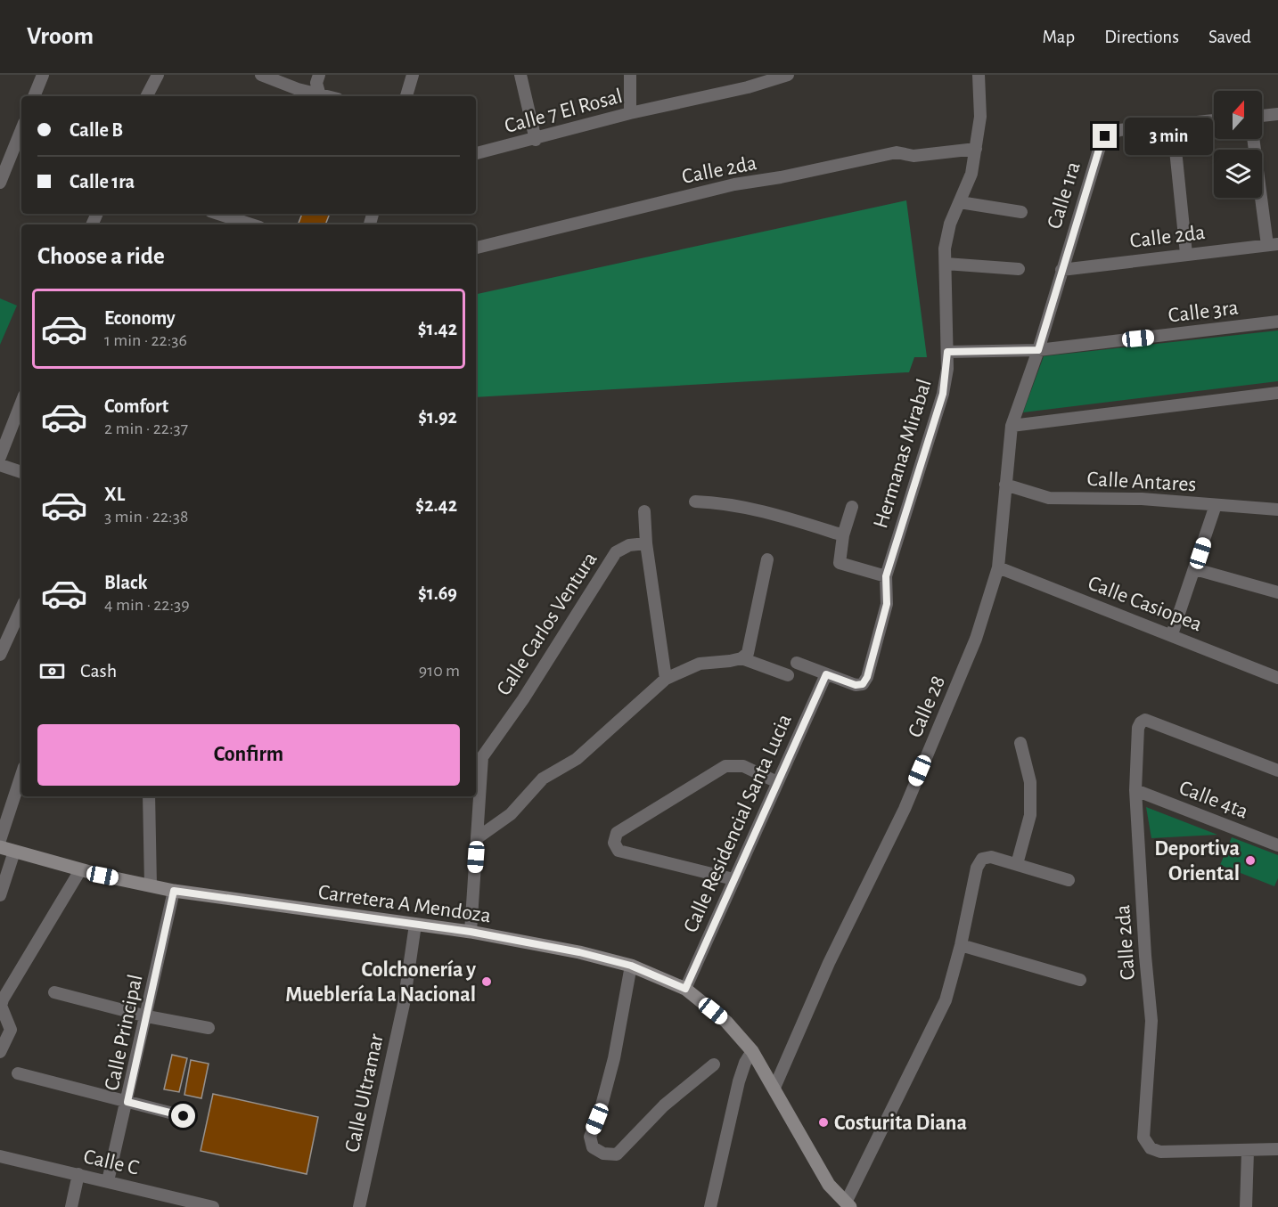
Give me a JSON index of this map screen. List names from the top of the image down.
{
  "streets": {
    "street": [
      "Calle 7 El Rosal",
      "Calle 2da",
      "Calle 1ra",
      "Calle 3ra",
      "Hermanas Mirabal",
      "Calle Antares",
      "Calle Casiopea",
      "Calle Carlos Ventura",
      "Calle 28",
      "Calle 4ta",
      "Calle Residencial Santa Lucia",
      "Carretera A Mendoza",
      "Calle Principal",
      "Calle Ultramar",
      "Calle C"
    ]
  },
  "crossings": [
    ["Calle 2da", "Calle 1ra"],
    ["Calle 2da", "Hermanas Mirabal"],
    ["Calle 2da", "Calle 4ta"],
    ["Calle 1ra", "Calle 3ra"],
    ["Calle 1ra", "Calle 28"],
    ["Calle 3ra", "Hermanas Mirabal"],
    ["Calle 3ra", "Calle 28"],
    ["Hermanas Mirabal", "Calle Residencial Santa Lucia"],
    ["Calle Antares", "Calle 28"],
    ["Calle Casiopea", "Calle 28"],
    ["Calle Carlos Ventura", "Carretera A Mendoza"],
    ["Calle 28", "Carretera A Mendoza"],
    ["Calle Residencial Santa Lucia", "Carretera A Mendoza"],
    ["Carretera A Mendoza", "Calle Principal"],
    ["Carretera A Mendoza", "Calle Ultramar"],
    ["Calle Principal", "Calle C"]
  ],
  "places": ["Deportiva Oriental", "Colchonería y Mueblería La Nacional", "Costurita Diana"],
  "north": "top",
  "page": {
    "header": "Vroom",
    "nav": ["Map", "Directions", "Saved"],
    "banner": ["Calle B", "Calle 1ra"],
    "bubble": "3 min",
    "heading": "Choose a ride",
    "list": [
      {
        "name": "Economy",
        "note": "1 min · 22:36",
        "value": "$1.42"
      },
      {
        "name": "Comfort",
        "note": "2 min · 22:37",
        "value": "$1.92"
      },
      {
        "name": "XL",
        "note": "3 min · 22:38",
        "value": "$2.42"
      },
      {
        "name": "Black",
        "note": "4 min · 22:39",
        "value": "$1.69"
      }
    ],
    "pay": ["Cash", "910 m"],
    "buttons": "Confirm"
  }
}
